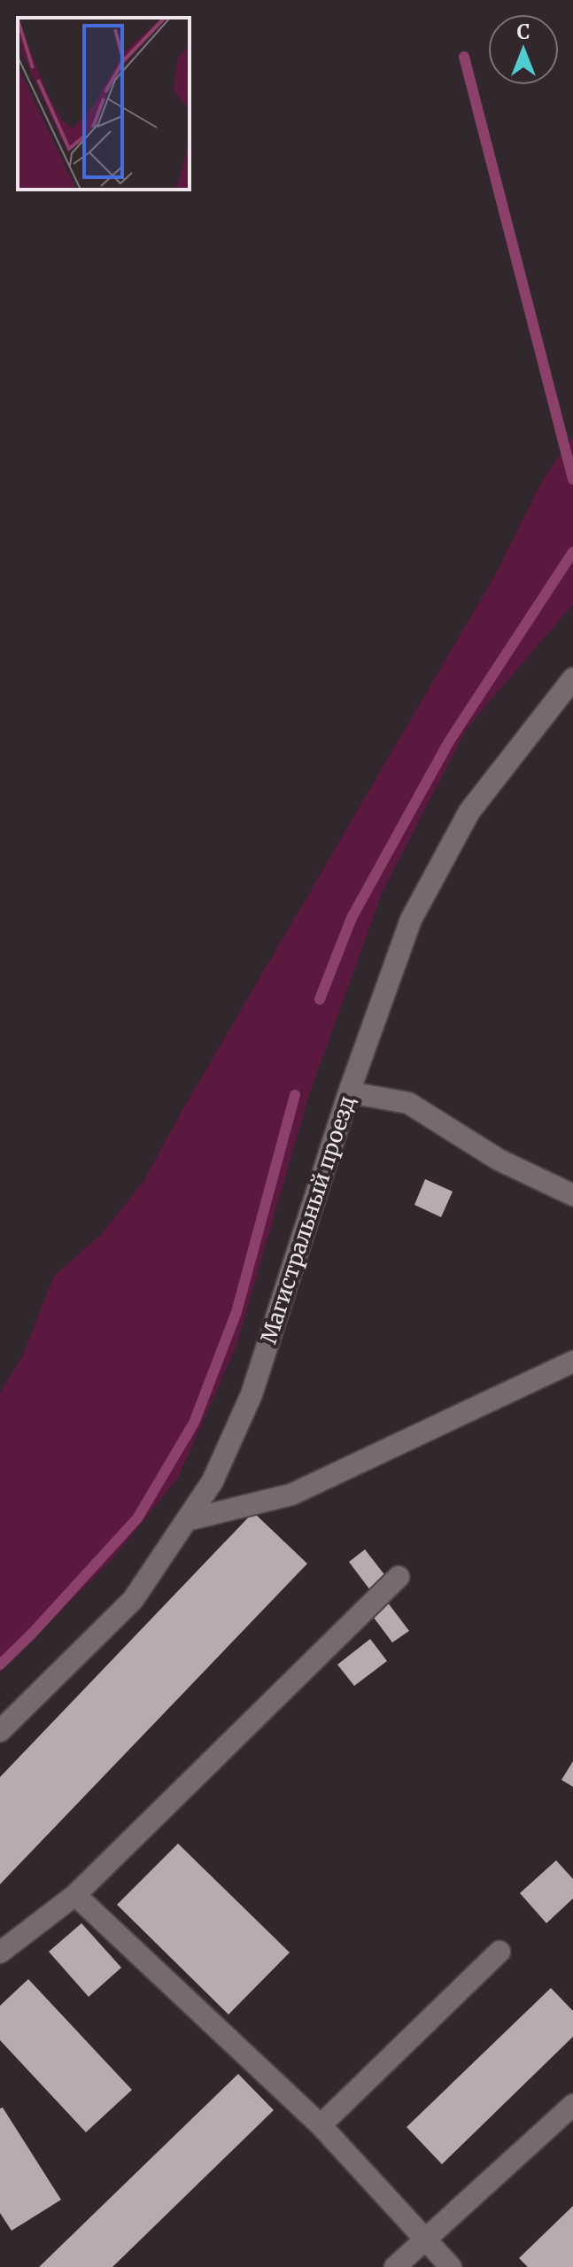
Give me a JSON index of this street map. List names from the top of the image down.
{
  "streets": {
    "street": ["Магистральный проезд"]
  },
  "north": "top"
}
